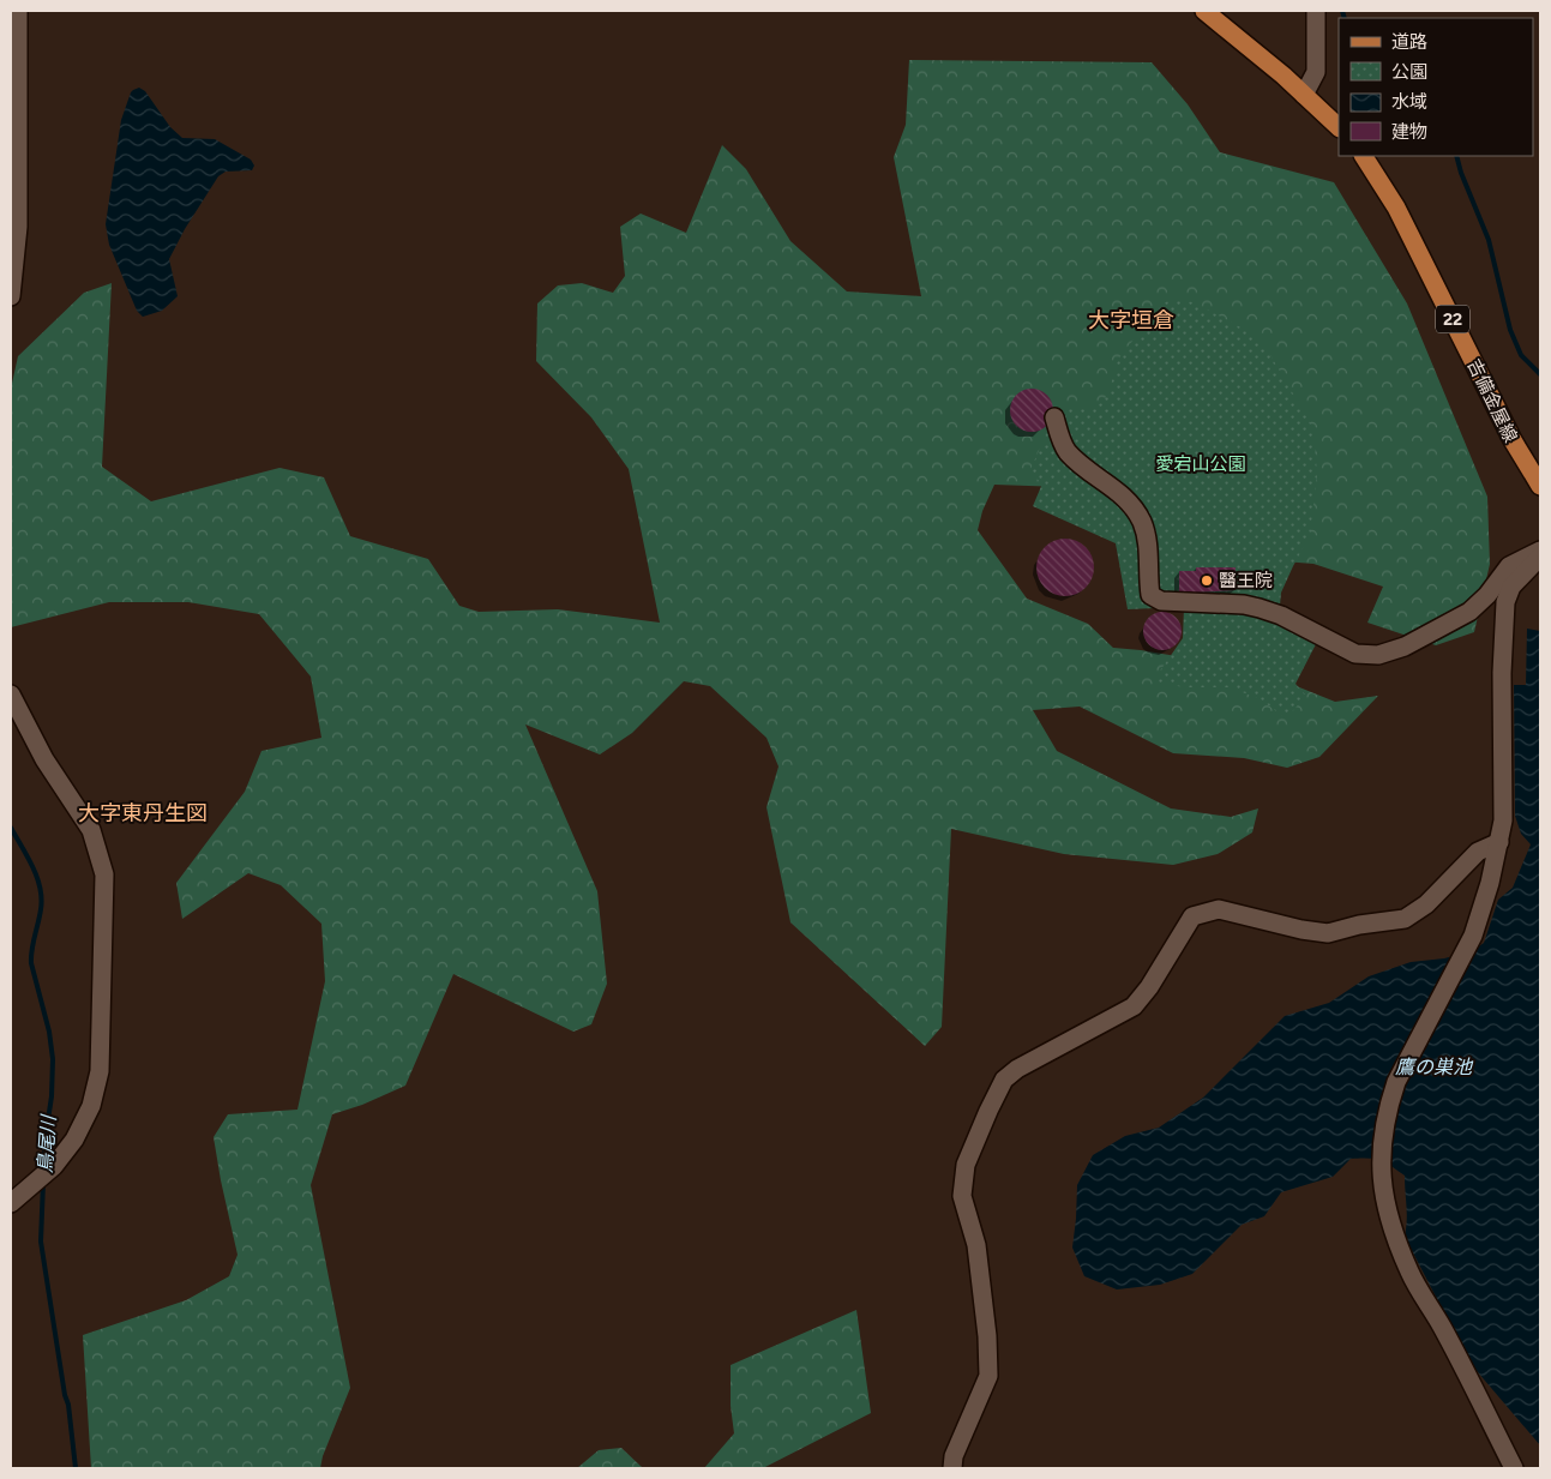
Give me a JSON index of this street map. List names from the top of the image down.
{
  "streets": {
    "main road": ["22", "吉備金屋線"]
  },
  "districts": ["大字垣倉", "大字東丹生図"],
  "water": ["鷹の巣池", "鳥尾川"],
  "parks": ["愛宕山公園"],
  "places": ["醫王院"],
  "legend": [
    "道路",
    "公園",
    "水域",
    "建物"
  ]
}
